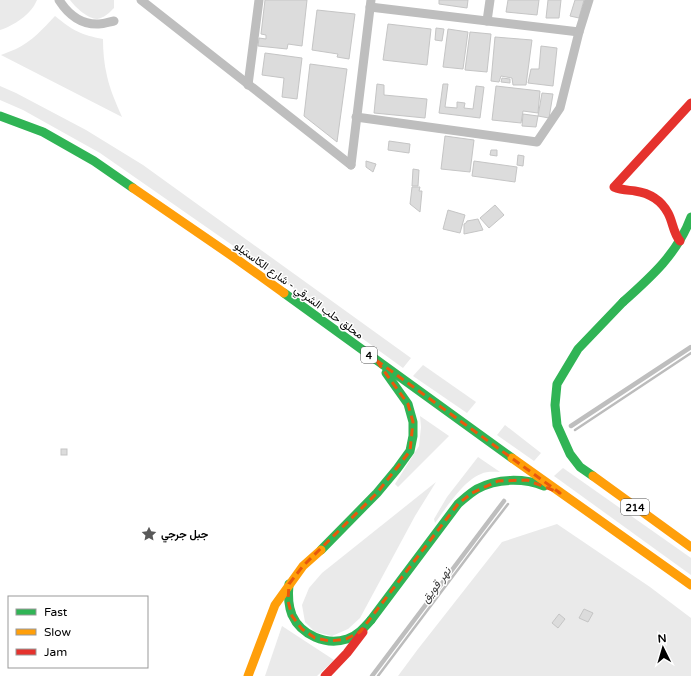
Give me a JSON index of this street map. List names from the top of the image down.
{
  "streets": {
    "main road": ["محلق حلب الشرقي - شارع الكاستيلو", "4", "214"]
  },
  "water": ["نهر قويق"],
  "places": {
    "place": ["جبل جرجي"]
  },
  "legend": ["Fast", "Slow", "Jam"],
  "north": "top"
}
